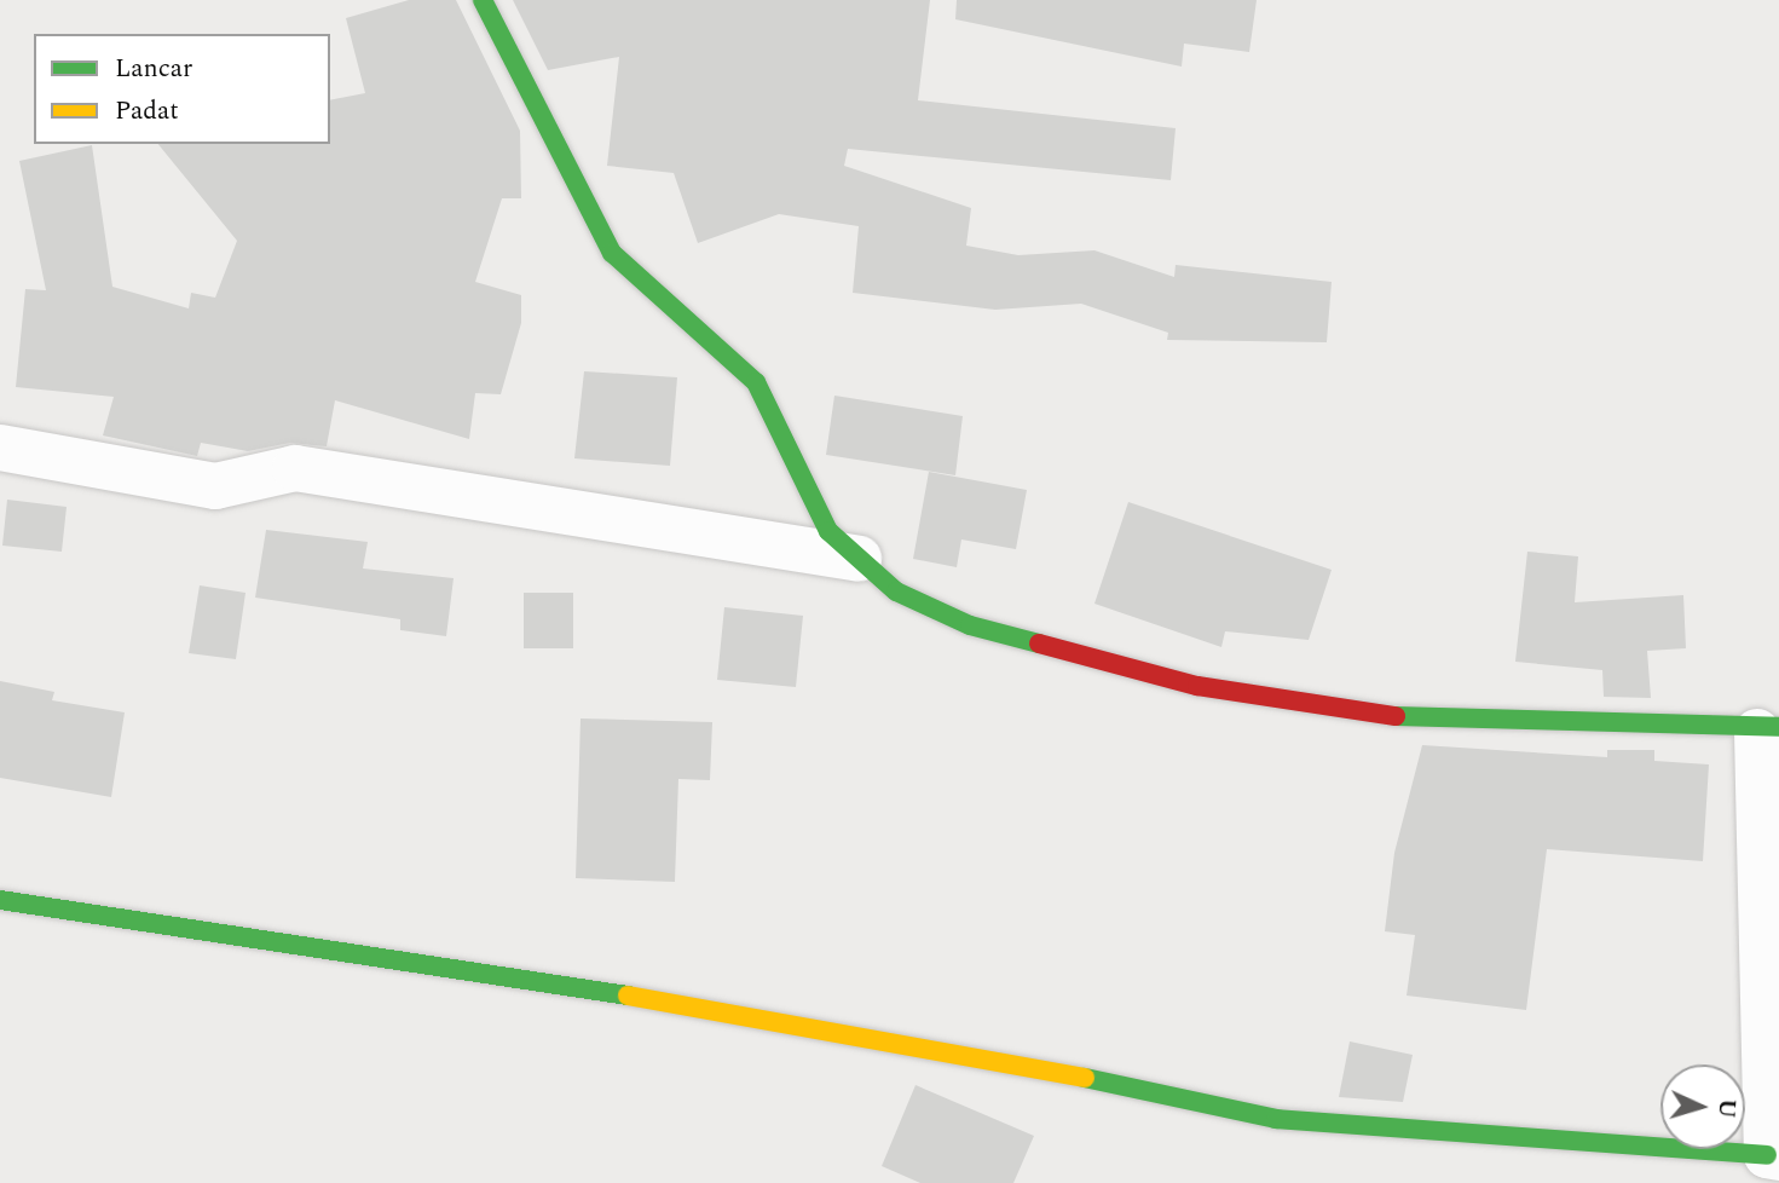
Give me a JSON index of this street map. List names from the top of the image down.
{
  "legend": ["Lancar", "Padat"],
  "north": "right"
}
